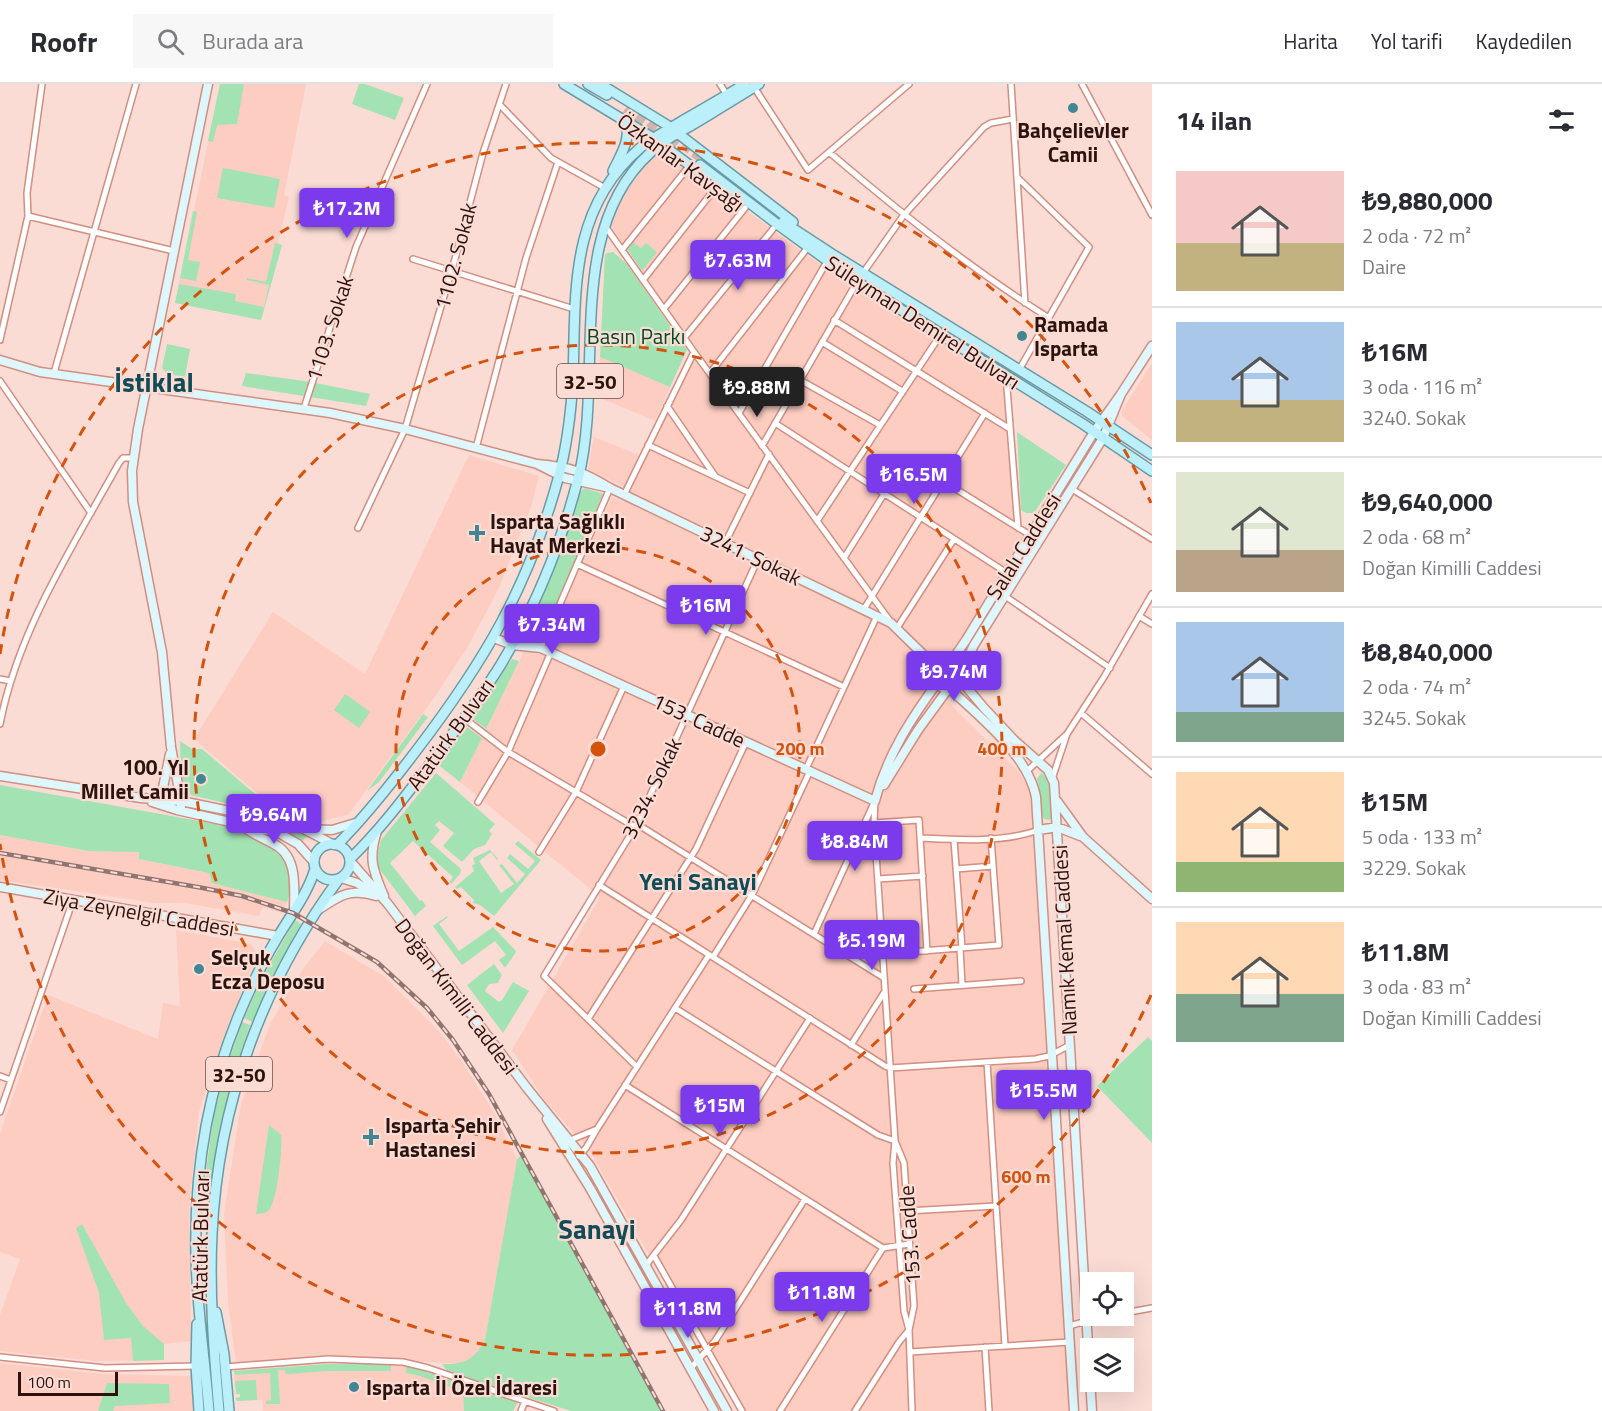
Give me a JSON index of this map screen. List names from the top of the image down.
{
  "streets": {
    "main road": [
      "Özkanlar Kavşağı",
      "Süleyman Demirel Bulvarı",
      "32-50",
      "Atatürk Bulvarı"
    ],
    "street": [
      "1102. Sokak",
      "1103. Sokak",
      "Salalı Caddesi",
      "3241. Sokak",
      "153. Cadde",
      "3234. Sokak",
      "Ziya Zeynelgil Caddesi",
      "Namık Kemal Caddesi",
      "Doğan Kimilli Caddesi"
    ]
  },
  "crossings": [
    ["Özkanlar Kavşağı", "Süleyman Demirel Bulvarı"],
    ["Özkanlar Kavşağı", "32-50"],
    ["Özkanlar Kavşağı", "Atatürk Bulvarı"],
    ["Süleyman Demirel Bulvarı", "Salalı Caddesi"],
    ["32-50", "Atatürk Bulvarı"],
    ["Salalı Caddesi", "3241. Sokak"],
    ["Salalı Caddesi", "153. Cadde"],
    ["3241. Sokak", "Atatürk Bulvarı"],
    ["3241. Sokak", "3234. Sokak"],
    ["153. Cadde", "3234. Sokak"],
    ["Atatürk Bulvarı", "Ziya Zeynelgil Caddesi"],
    ["Atatürk Bulvarı", "Doğan Kimilli Caddesi"]
  ],
  "districts": ["İstiklal", "Yeni Sanayi", "Sanayi"],
  "parks": ["Basın Parkı"],
  "places": {
    "other": [
      "Bahçelievler Camii",
      "Ramada Isparta",
      "100. Yıl Millet Camii",
      "Selçuk Ecza Deposu",
      "Isparta İl Özel İdaresi"
    ],
    "health": ["Isparta Sağlıklı Hayat Merkezi", "Isparta Şehir Hastanesi"]
  },
  "scale_bar": "100 m",
  "page": {
    "header": "Roofr",
    "search": "Burada ara",
    "nav": ["Harita", "Yol tarifi", "Kaydedilen"],
    "heading": "14 ilan",
    "list": [
      {
        "name": "₺9,880,000",
        "note": "2 oda · 72 m² · Daire"
      },
      {
        "name": "₺16M",
        "note": "3 oda · 116 m² · 3240. Sokak"
      },
      {
        "name": "₺9,640,000",
        "note": "2 oda · 68 m² · Doğan Kimilli Caddesi"
      },
      {
        "name": "₺8,840,000",
        "note": "2 oda · 74 m² · 3245. Sokak"
      },
      {
        "name": "₺15M",
        "note": "5 oda · 133 m² · 3229. Sokak"
      },
      {
        "name": "₺11.8M",
        "note": "3 oda · 83 m² · Doğan Kimilli Caddesi"
      }
    ],
    "price": [
      "₺17.2M",
      "₺7.63M",
      "₺9.88M",
      "₺16.5M",
      "₺16M",
      "₺7.34M",
      "₺9.74M",
      "₺9.64M",
      "₺8.84M",
      "₺5.19M",
      "₺15.5M",
      "₺15M",
      "₺11.8M",
      "₺11.8M"
    ],
    "scale": "100 m"
  },
  "rings": ["200 m", "400 m", "600 m"]
}
